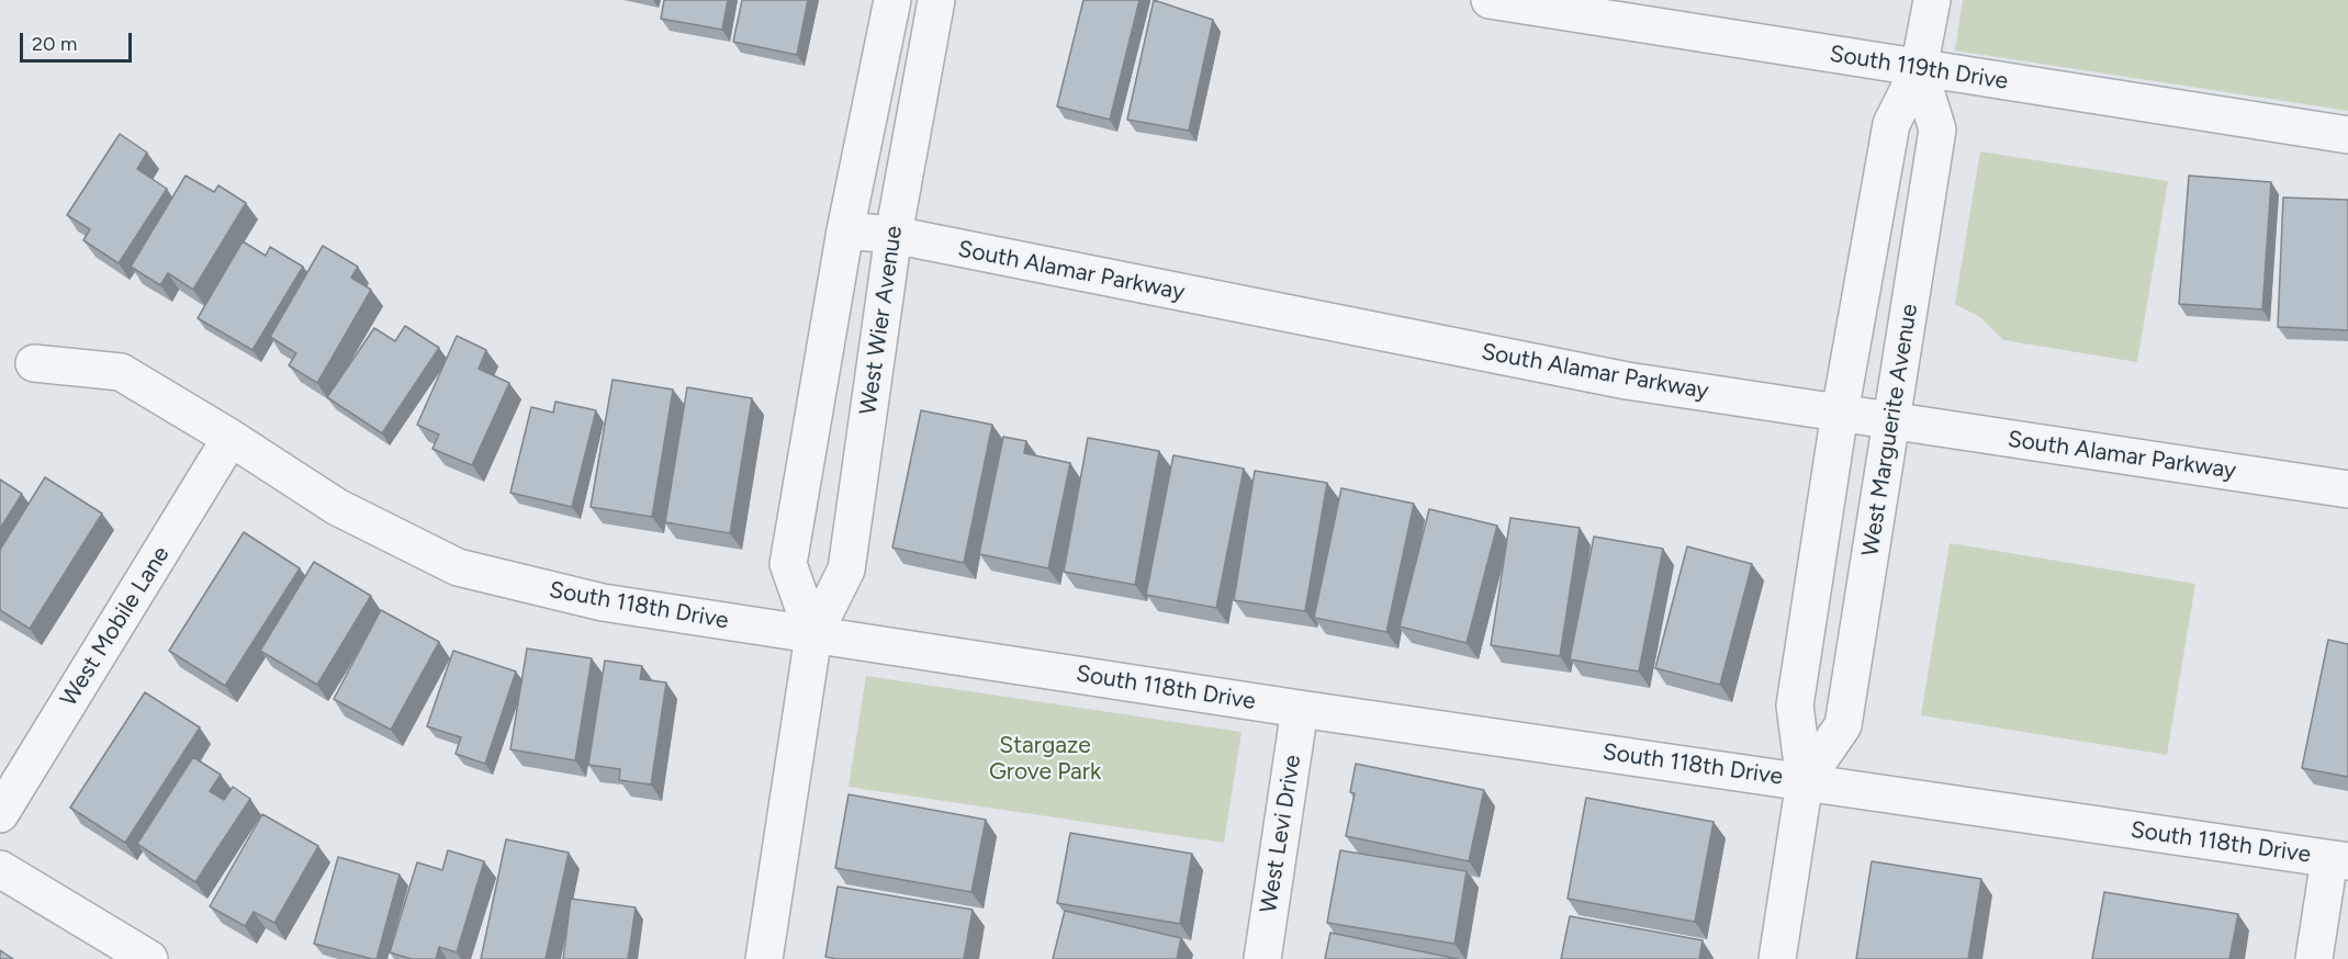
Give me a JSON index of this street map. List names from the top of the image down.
{
  "streets": {
    "street": [
      "South 119th Drive",
      "South Alamar Parkway",
      "West Wier Avenue",
      "West Marguerite Avenue",
      "South 118th Drive",
      "West Mobile Lane",
      "West Levi Drive"
    ]
  },
  "crossings": [
    ["South 119th Drive", "West Marguerite Avenue"],
    ["South Alamar Parkway", "West Wier Avenue"],
    ["South Alamar Parkway", "West Marguerite Avenue"],
    ["West Wier Avenue", "South 118th Drive"],
    ["West Marguerite Avenue", "South 118th Drive"],
    ["South 118th Drive", "West Mobile Lane"],
    ["South 118th Drive", "West Levi Drive"]
  ],
  "parks": ["Stargaze Grove Park"],
  "scale_bar": "20 m"
}
